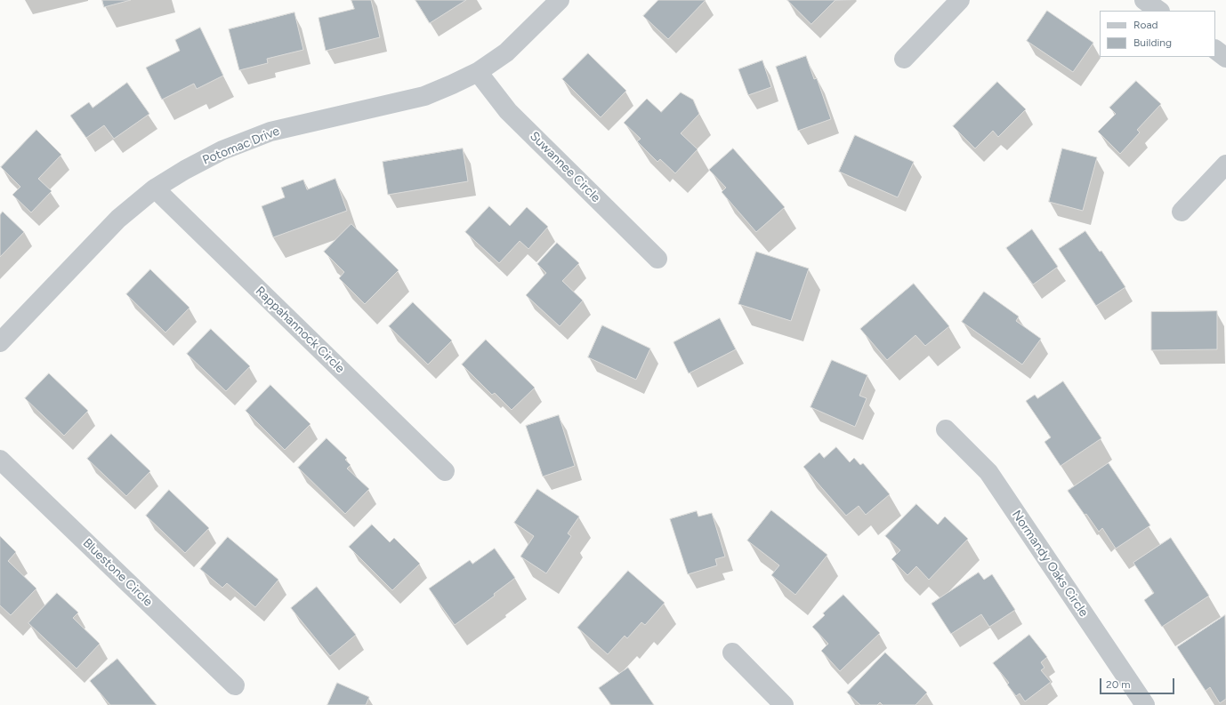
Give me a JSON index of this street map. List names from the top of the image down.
{
  "streets": {
    "street": [
      "Potomac Drive",
      "Suwannee Circle",
      "Rappahannock Circle",
      "Normandy Oaks Circle",
      "Bluestone Circle"
    ]
  },
  "crossings": [
    ["Potomac Drive", "Suwannee Circle"],
    ["Potomac Drive", "Rappahannock Circle"]
  ],
  "legend": ["Road", "Building"],
  "scale_bar": "20 m"
}
